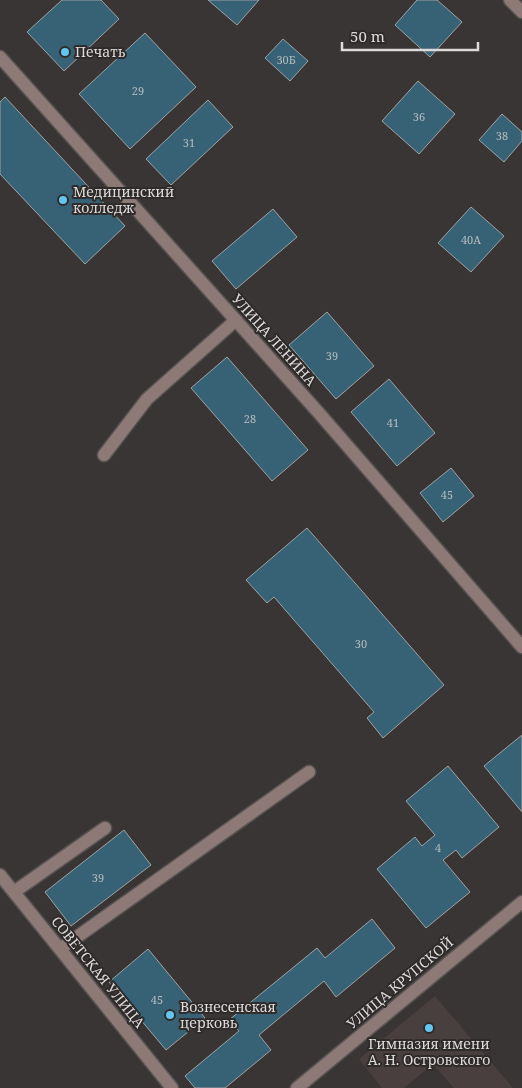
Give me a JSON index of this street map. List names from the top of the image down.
{
  "streets": {
    "street": ["УЛИЦА ЛЕНИНА", "СОВЕТСКАЯ УЛИЦА", "УЛИЦА КРУПСКОЙ"]
  },
  "places": [
    "Печать",
    "Медицинский колледж",
    "Вознесенская церковь",
    "Гимназия имени А. Н. Островского"
  ],
  "house_numbers": [
    "30Б",
    "29",
    "36",
    "38",
    "31",
    "40А",
    "39",
    "28",
    "41",
    "45",
    "30",
    "4",
    "39",
    "45"
  ],
  "scale_bar": "50 m"
}
